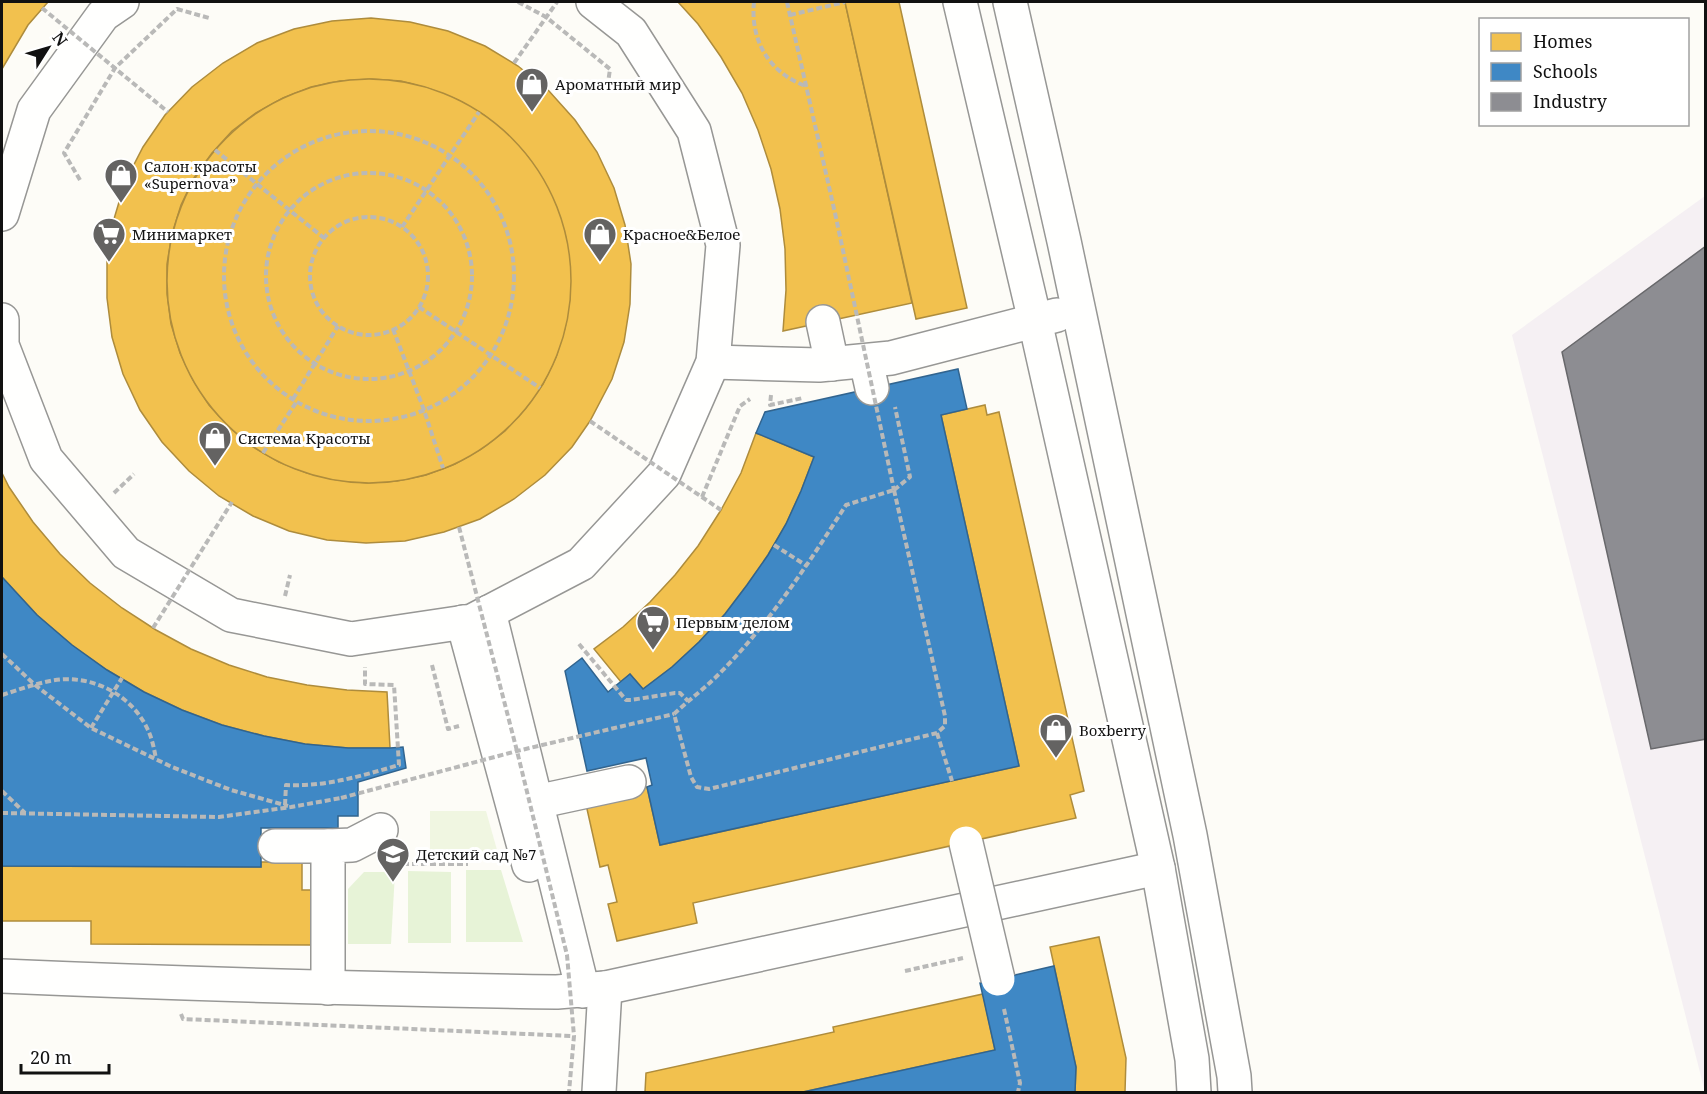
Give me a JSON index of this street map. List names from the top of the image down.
{
  "places": {
    "shop": [
      "Ароматный мир",
      "Салон красоты «Supernova”",
      "Красное&Белое",
      "Система Красоты",
      "Boxberry"
    ],
    "supermarket": ["Минимаркет", "Первым делом"],
    "school or university": ["Детский сад №7"]
  },
  "legend": ["Homes", "Schools", "Industry"],
  "scale_bar": "20 m",
  "north": "top right"
}
